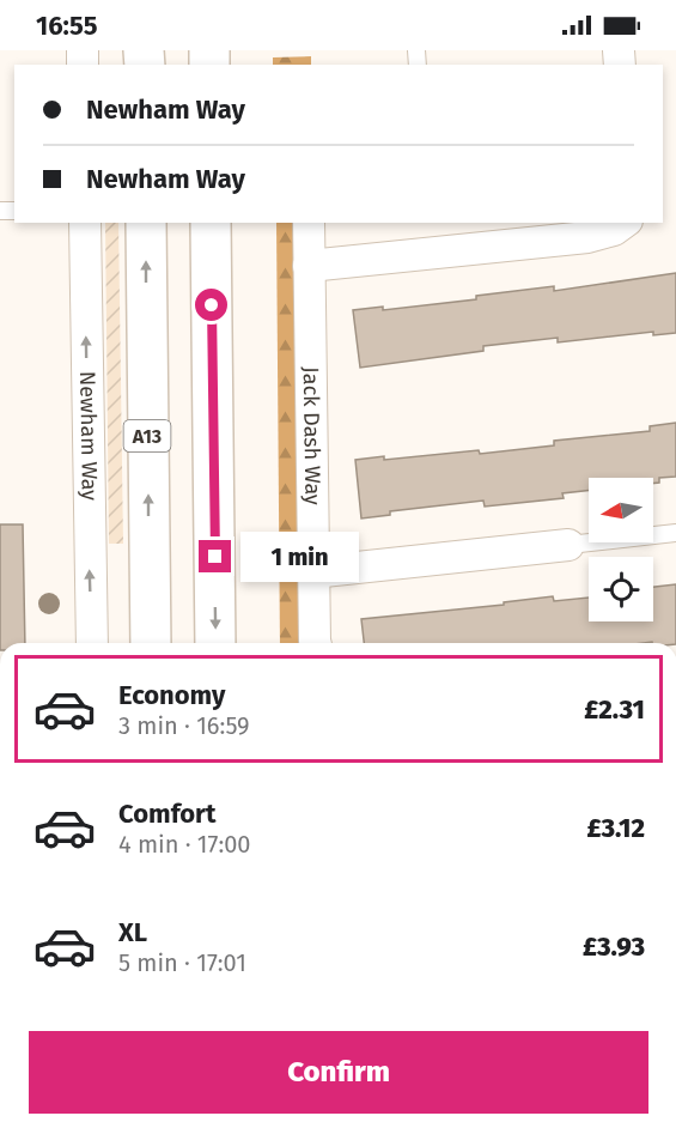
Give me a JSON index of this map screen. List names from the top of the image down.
{
  "streets": {
    "highway": ["A13"],
    "street": ["Newham Way", "Jack Dash Way"]
  },
  "one_way": ["Newham Way"],
  "north": "left",
  "page": {
    "status": "16:55",
    "banner": ["Newham Way", "Newham Way"],
    "bubble": "1 min",
    "list": [
      {
        "name": "Economy",
        "note": "3 min · 16:59",
        "value": "£2.31"
      },
      {
        "name": "Comfort",
        "note": "4 min · 17:00",
        "value": "£3.12"
      },
      {
        "name": "XL",
        "note": "5 min · 17:01",
        "value": "£3.93"
      }
    ],
    "buttons": "Confirm"
  }
}
